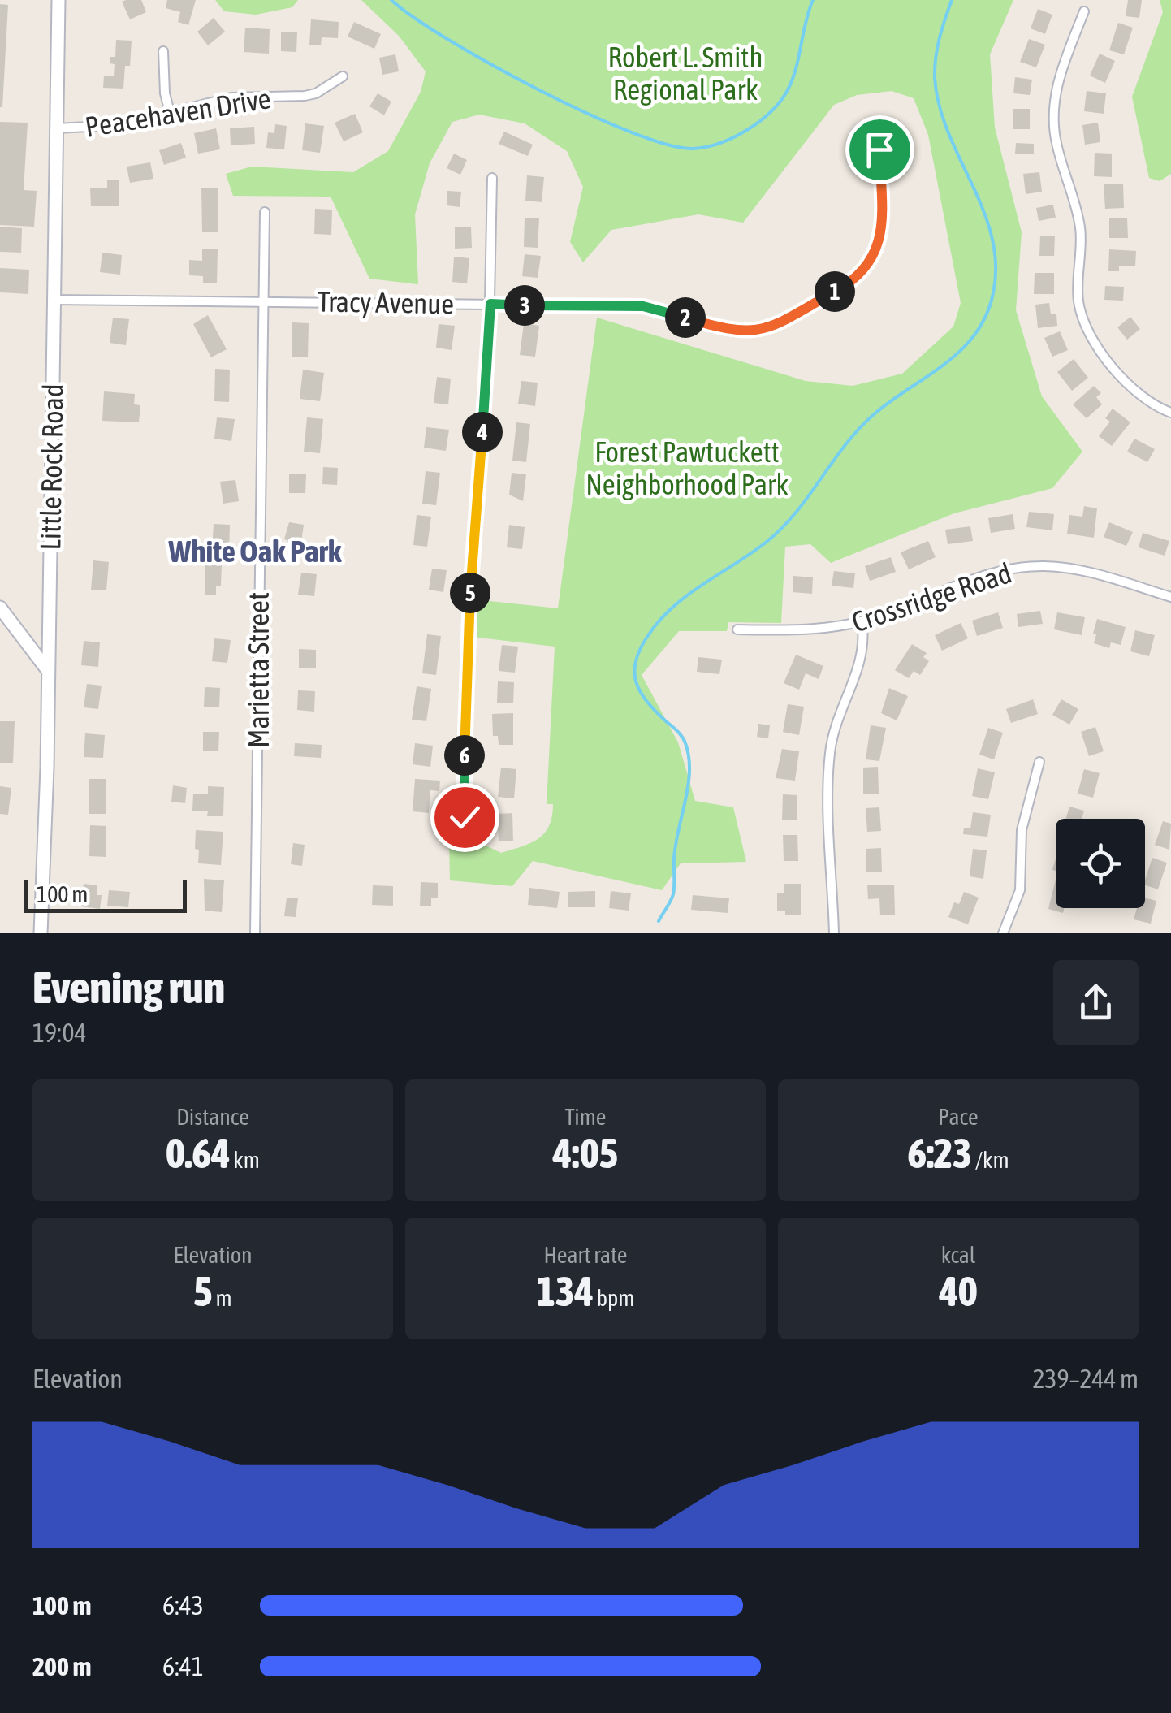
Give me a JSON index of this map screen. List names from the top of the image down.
{
  "streets": {
    "main road": ["Little Rock Road"],
    "street": [
      "Peacehaven Drive",
      "Tracy Avenue",
      "Crossridge Road",
      "Marietta Street"
    ]
  },
  "crossings": [
    ["Peacehaven Drive", "Little Rock Road"],
    ["Tracy Avenue", "Little Rock Road"],
    ["Tracy Avenue", "Marietta Street"]
  ],
  "districts": ["White Oak Park"],
  "parks": ["Robert L. Smith Regional Park", "Forest Pawtuckett Neighborhood Park"],
  "scale_bar": "100 m",
  "page": {
    "pins": [
      "1",
      "3",
      "2",
      "4",
      "5",
      "6"
    ],
    "scale": "100 m",
    "heading": ["Evening run", "19:04"],
    "stats": [
      ["Distance", "0.64 km"],
      ["Time", "4:05"],
      ["Pace", "6:23 /km"],
      ["Elevation", "5 m"],
      ["Heart rate", "134 bpm"],
      ["kcal", "40"]
    ],
    "chart": ["Elevation", "239–244 m"],
    "list": [
      {
        "name": "100 m",
        "note": "6:43"
      },
      {
        "name": "200 m",
        "note": "6:41"
      }
    ]
  }
}
